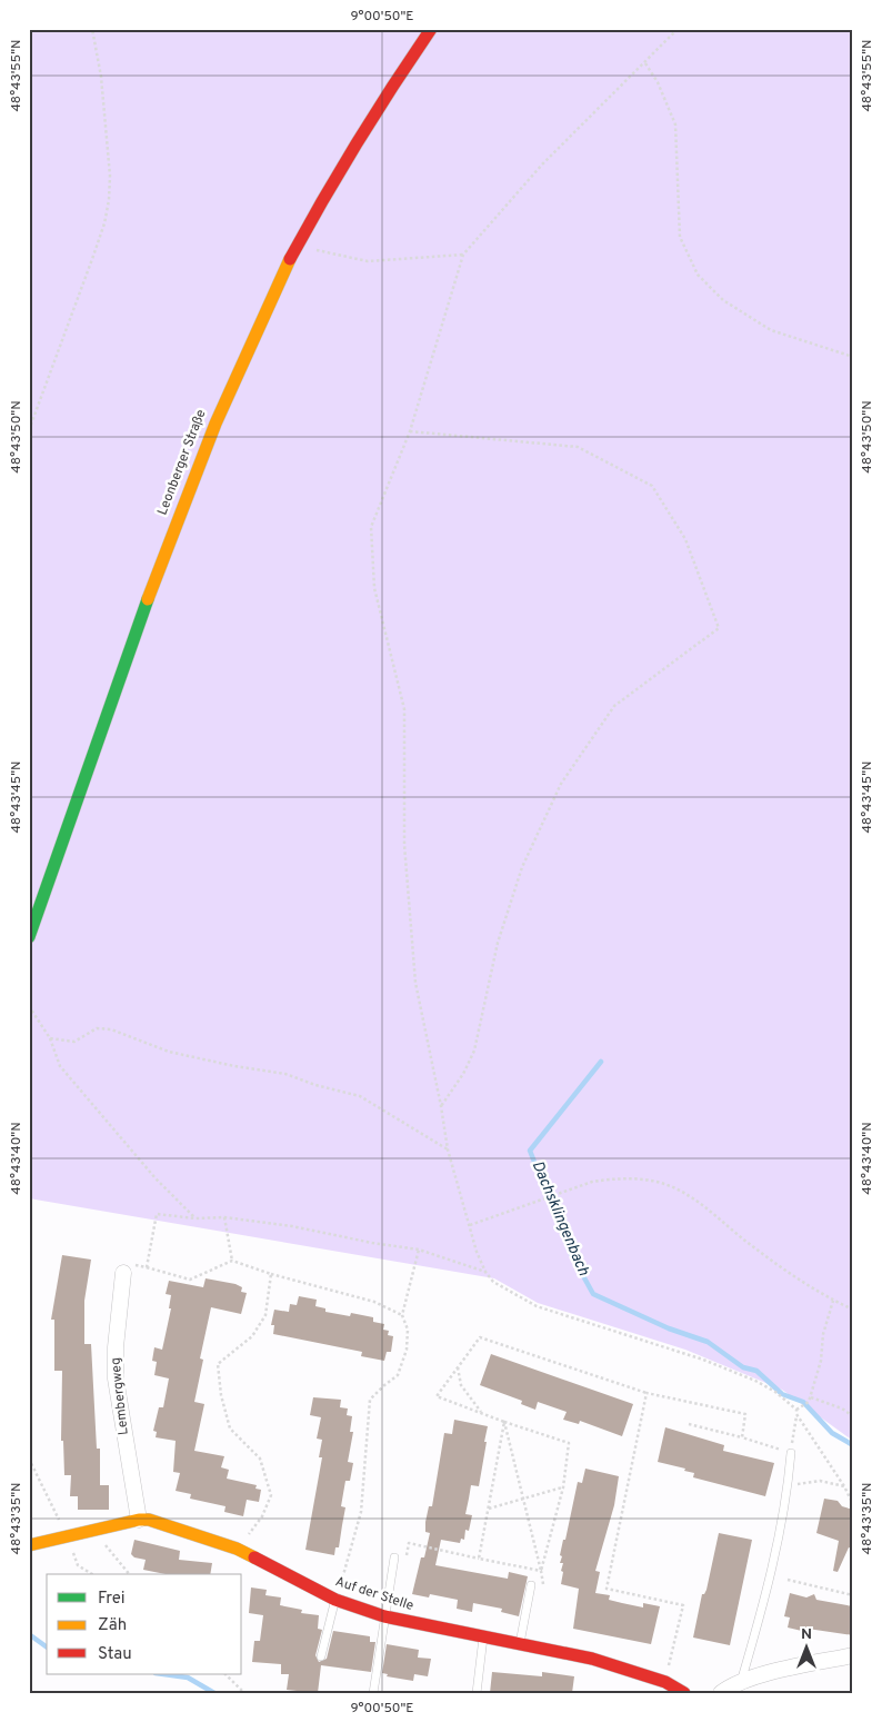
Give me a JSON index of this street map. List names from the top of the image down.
{
  "streets": {
    "main road": ["Leonberger Straße", "Auf der Stelle"],
    "street": ["Lembergweg"]
  },
  "crossings": [
    ["Lembergweg", "Auf der Stelle"]
  ],
  "water": ["Dachsklingenbach"],
  "legend": ["Frei", "Zäh", "Stau"],
  "north": "top",
  "coordinates": [
    "9°00'50\"E",
    "48°43'55\"N",
    "48°43'50\"N",
    "48°43'45\"N",
    "48°43'40\"N",
    "48°43'35\"N"
  ]
}
